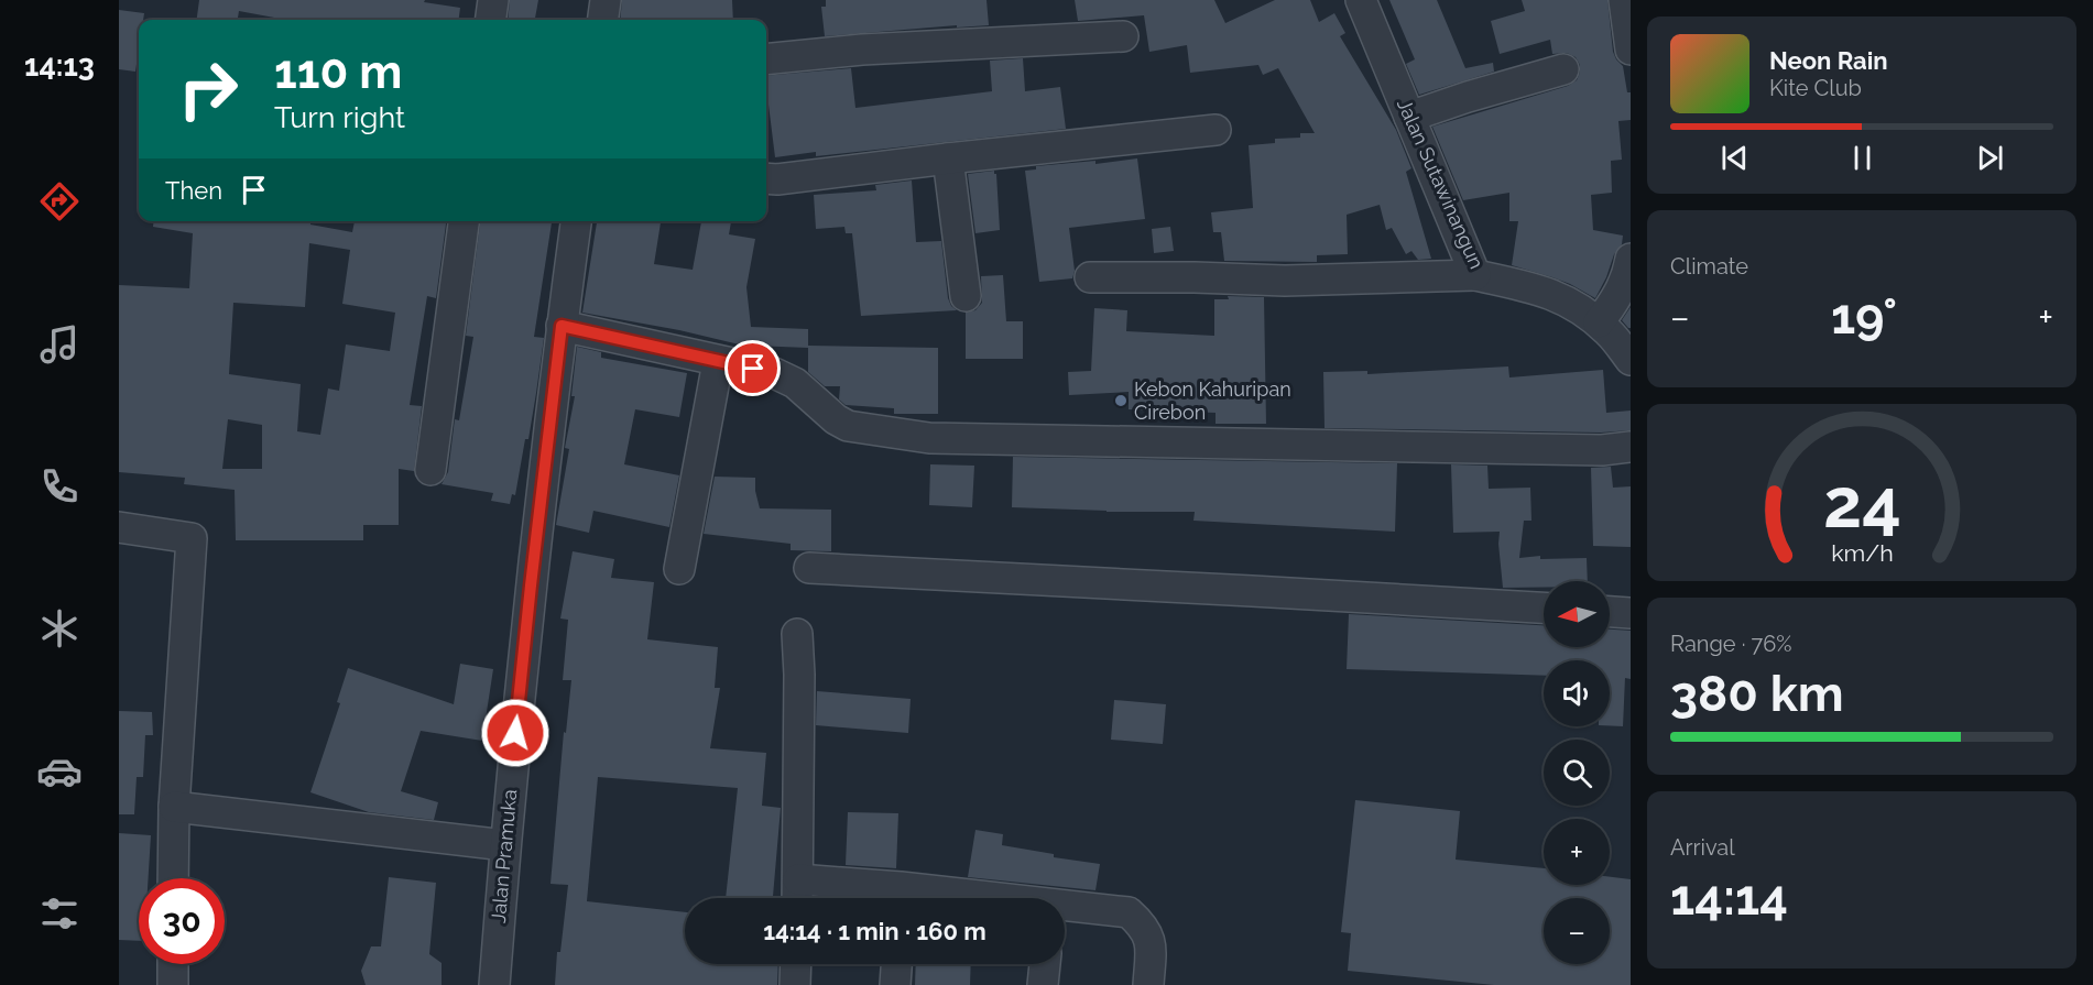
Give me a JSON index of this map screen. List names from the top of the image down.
{
  "streets": {
    "street": ["Jalan Sutawinangun", "Jalan Pramuka"]
  },
  "places": ["Kebon Kahuripan Cirebon"],
  "north": "left",
  "page": {
    "tabs": "14:13",
    "turn": ["110 m", "Turn right"],
    "song": ["Neon Rain", "Kite Club"],
    "then": "Then",
    "tile": [
      "Climate",
      ["Range · 76%", "380 km"],
      ["Arrival", "14:14"]
    ],
    "heat": ["−", "19°", "+"],
    "map_buttons": ["+", "−"],
    "limit": "30",
    "trip": "14:14 · 1 min · 160 m",
    "gauge": ["24", "km/h"]
  }
}
